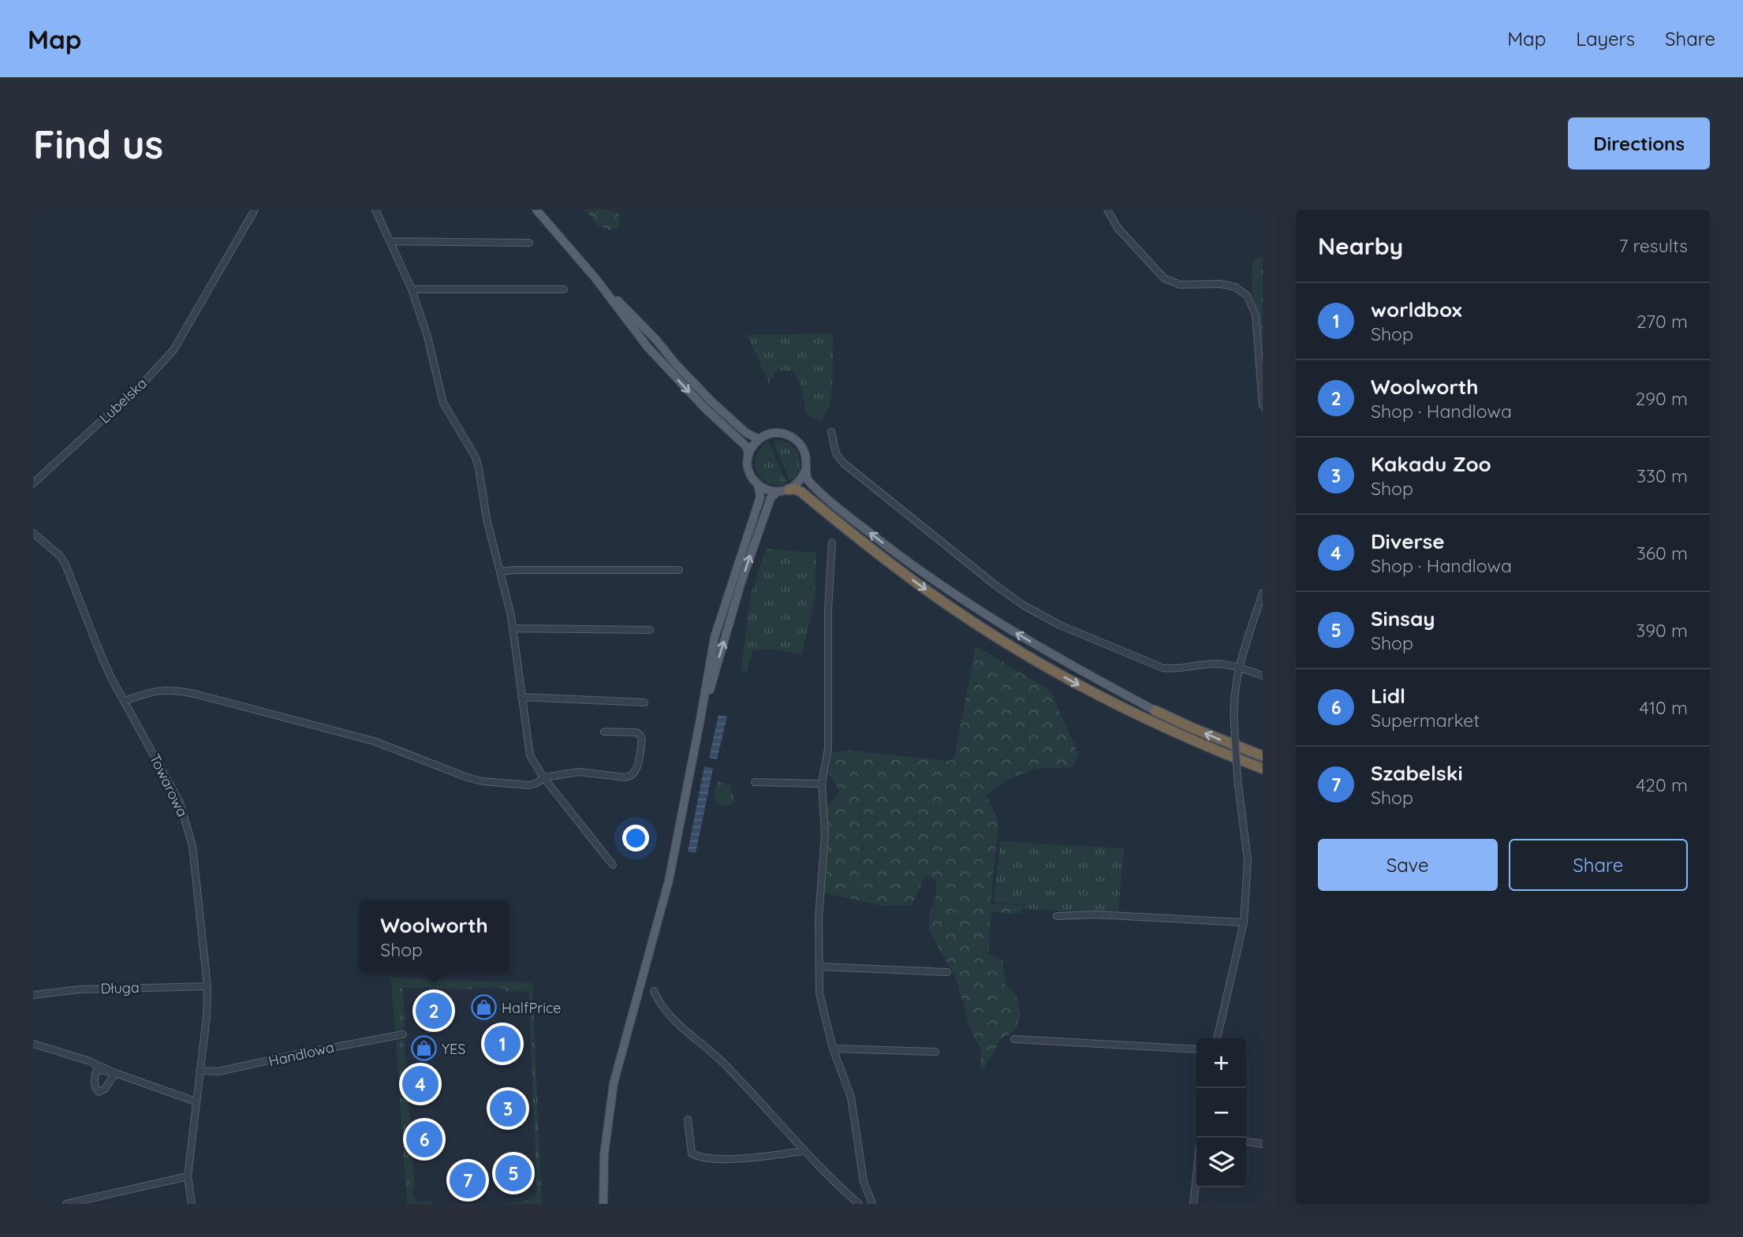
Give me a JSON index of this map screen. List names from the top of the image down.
{
  "streets": {
    "street": [
      "Lubelska",
      "Towarowa",
      "Długa",
      "Handlowa"
    ]
  },
  "crossings": [
    ["Towarowa", "Długa"],
    ["Towarowa", "Handlowa"]
  ],
  "places": {
    "shop": ["HalfPrice", "YES"]
  },
  "page": {
    "header": "Map",
    "nav": ["Map", "Layers", "Share"],
    "buttons": [
      "Directions",
      ["Save", "Share"]
    ],
    "title": "Find us",
    "heading": ["Nearby", "7 results"],
    "list": [
      {
        "mark": "1",
        "name": "worldbox",
        "note": "Shop",
        "value": "270 m"
      },
      {
        "mark": "2",
        "name": "Woolworth",
        "note": "Shop · Handlowa",
        "value": "290 m"
      },
      {
        "mark": "3",
        "name": "Kakadu Zoo",
        "note": "Shop",
        "value": "330 m"
      },
      {
        "mark": "4",
        "name": "Diverse",
        "note": "Shop · Handlowa",
        "value": "360 m"
      },
      {
        "mark": "5",
        "name": "Sinsay",
        "note": "Shop",
        "value": "390 m"
      },
      {
        "mark": "6",
        "name": "Lidl",
        "note": "Supermarket",
        "value": "410 m"
      },
      {
        "mark": "7",
        "name": "Szabelski",
        "note": "Shop",
        "value": "420 m"
      }
    ],
    "popup": ["Woolworth", "Shop"],
    "pins": [
      "2",
      "1",
      "4",
      "3",
      "6",
      "5",
      "7"
    ],
    "map_buttons": ["+", "−"]
  }
}
